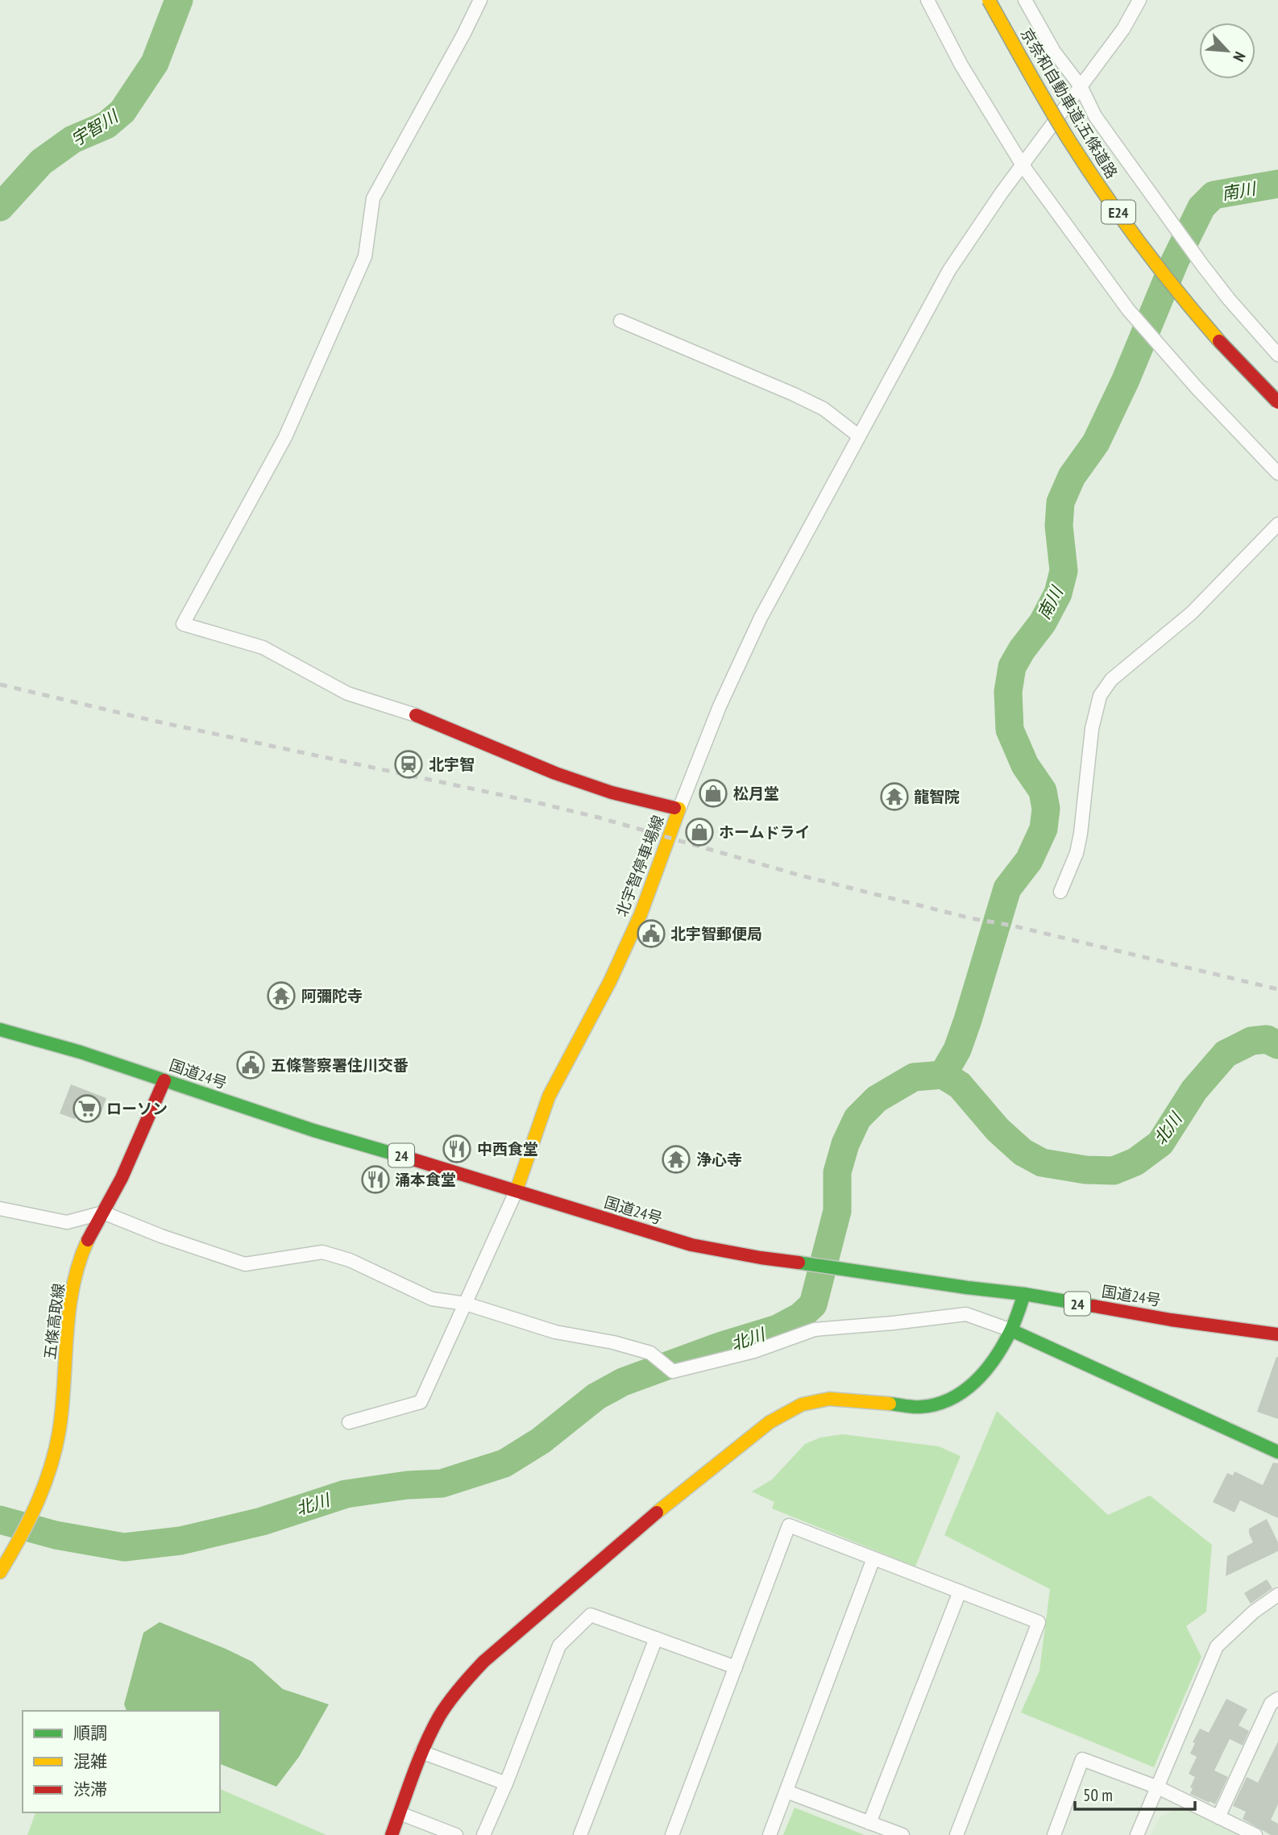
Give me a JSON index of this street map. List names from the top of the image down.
{
  "streets": {
    "main road": [
      "京奈和自動車道;五條道路",
      "E24",
      "北宇智停車場線",
      "国道24号",
      "24",
      "五條高取線"
    ]
  },
  "crossings": [
    ["北宇智停車場線", "国道24号"],
    ["国道24号", "五條高取線"]
  ],
  "water": ["宇智川", "南川", "北川"],
  "places": {
    "station": ["北宇智"],
    "shop": ["松月堂", "ホームドライ"],
    "temple": ["龍智院", "阿彌陀寺", "浄心寺"],
    "public building": ["北宇智郵便局", "五條警察署住川交番"],
    "supermarket": ["ローソン"],
    "restaurant": ["中西食堂", "涌本食堂"]
  },
  "legend": ["順調", "混雑", "渋滞"],
  "scale_bar": "50 m",
  "north": "bottom right"
}
